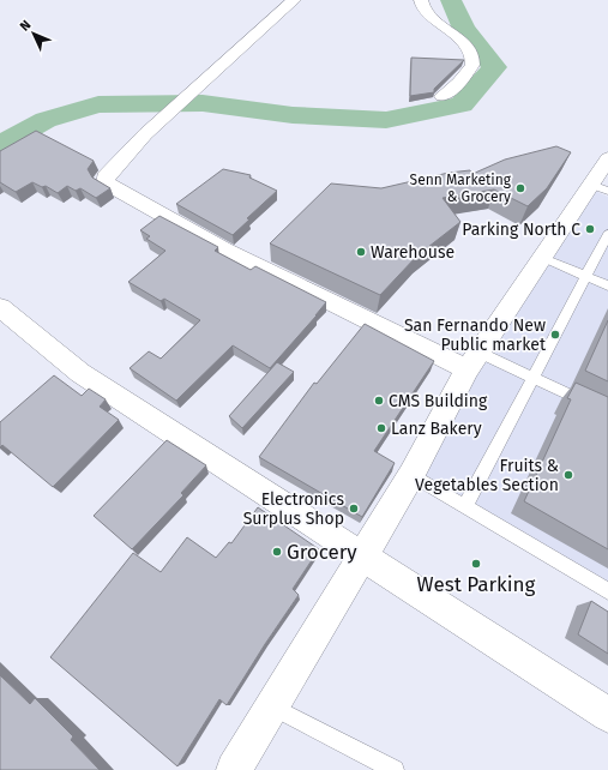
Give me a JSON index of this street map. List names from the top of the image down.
{
  "places": [
    "Senn Marketing & Grocery",
    "Parking North C",
    "Warehouse",
    "San Fernando New Public market",
    "CMS Building",
    "Lanz Bakery",
    "Fruits & Vegetables Section",
    "Electronics Surplus Shop",
    "Grocery",
    "West Parking"
  ],
  "north": "top left"
}
